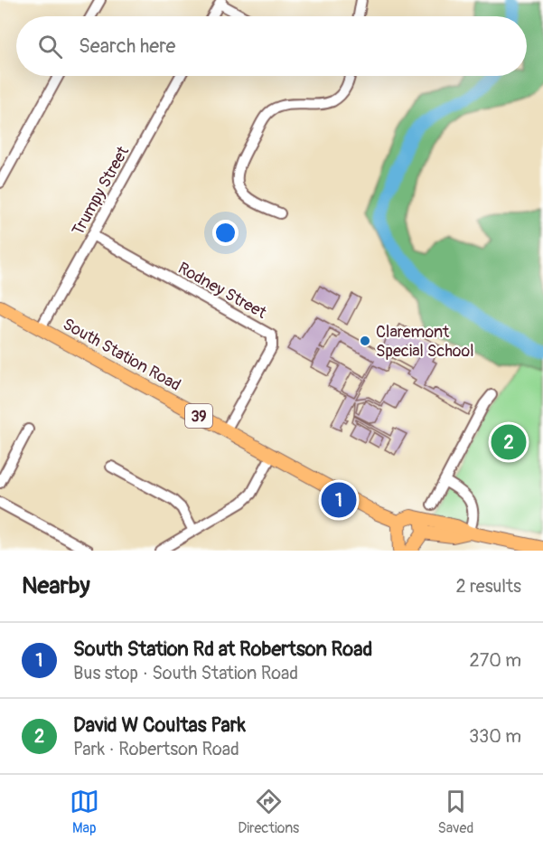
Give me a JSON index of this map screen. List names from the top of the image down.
{
  "streets": {
    "main road": ["South Station Road", "39"],
    "street": ["Trumpy Street", "Rodney Street"]
  },
  "crossings": [
    ["Trumpy Street", "Rodney Street"],
    ["Trumpy Street", "South Station Road"],
    ["Rodney Street", "South Station Road"]
  ],
  "places": ["Claremont Special School"],
  "page": {
    "search": "Search here",
    "pins": ["2", "1"],
    "heading": ["Nearby", "2 results"],
    "list": [
      {
        "mark": "1",
        "name": "South Station Rd at Robertson Road",
        "note": "Bus stop · South Station Road",
        "value": "270 m"
      },
      {
        "mark": "2",
        "name": "David W Coultas Park",
        "note": "Park · Robertson Road",
        "value": "330 m"
      }
    ],
    "nav": ["Map", "Directions", "Saved"]
  }
}
